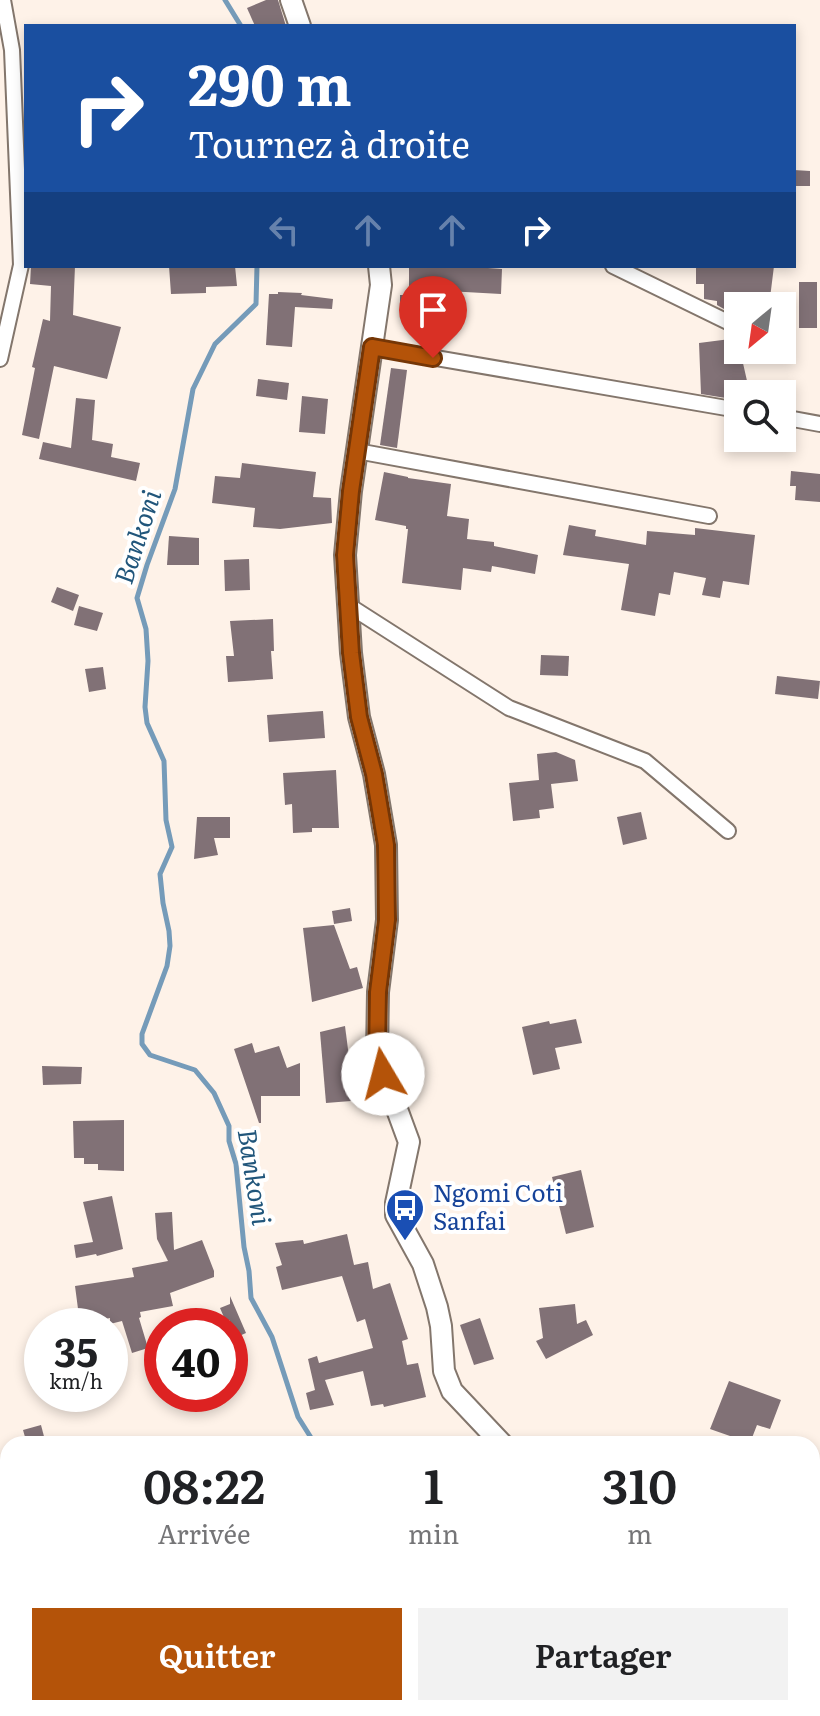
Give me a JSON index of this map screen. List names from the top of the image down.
{
  "water": ["Bankoni"],
  "places": {
    "bus stop": ["Ngomi Coti Sanfai"]
  },
  "north": "bottom left",
  "page": {
    "turn": ["290 m", "Tournez à droite"],
    "speed": "35 km/h",
    "limit": "40",
    "eta": [
      "08:22",
      "Arrivée",
      "1",
      "min",
      "310",
      "m"
    ],
    "buttons": ["Quitter", "Partager"]
  }
}
